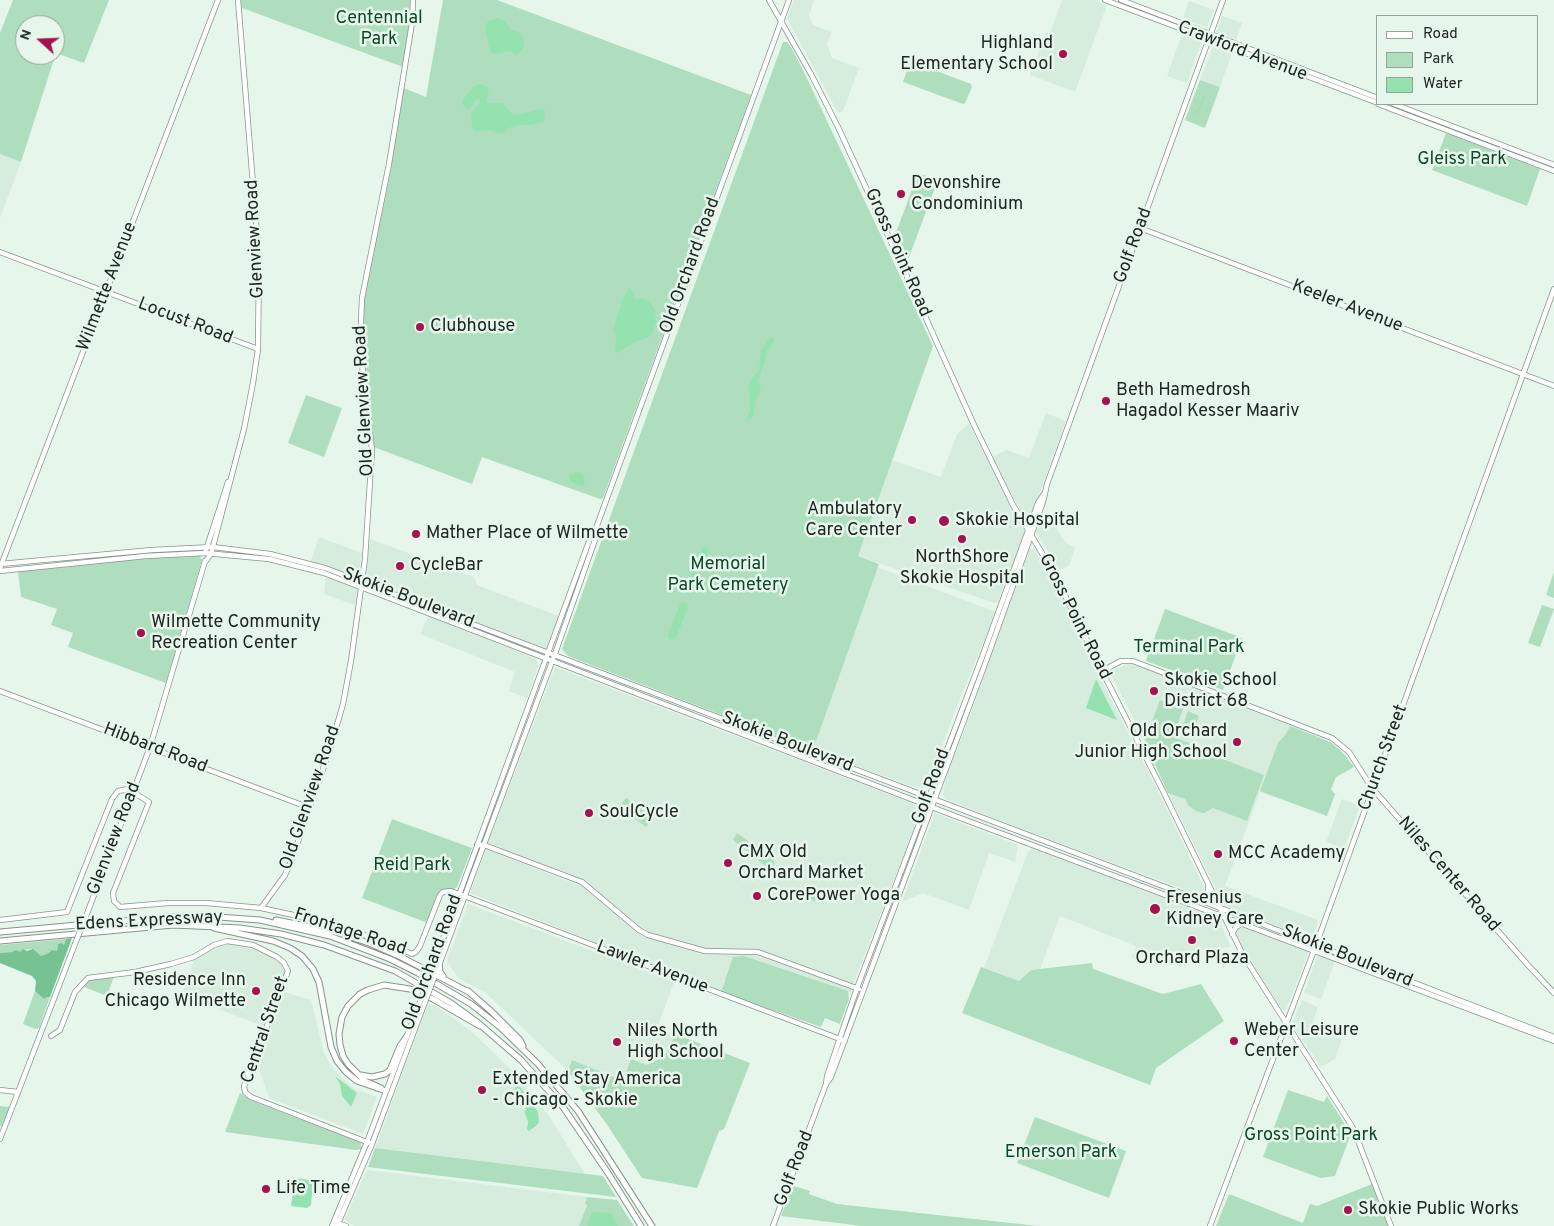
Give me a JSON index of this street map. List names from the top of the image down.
{
  "streets": {
    "highway": ["Edens Expressway"],
    "main road": [
      "Crawford Avenue",
      "Glenview Road",
      "Golf Road",
      "Gross Point Road",
      "Old Orchard Road",
      "Wilmette Avenue",
      "Keeler Avenue",
      "Locust Road",
      "Old Glenview Road",
      "Skokie Boulevard",
      "Hibbard Road",
      "Church Street",
      "Niles Center Road",
      "Frontage Road",
      "Lawler Avenue",
      "Central Street"
    ]
  },
  "crossings": [
    ["Crawford Avenue", "Golf Road"],
    ["Glenview Road", "Locust Road"],
    ["Glenview Road", "Skokie Boulevard"],
    ["Glenview Road", "Hibbard Road"],
    ["Golf Road", "Gross Point Road"],
    ["Golf Road", "Keeler Avenue"],
    ["Golf Road", "Skokie Boulevard"],
    ["Golf Road", "Lawler Avenue"],
    ["Gross Point Road", "Old Orchard Road"],
    ["Gross Point Road", "Skokie Boulevard"],
    ["Gross Point Road", "Church Street"],
    ["Gross Point Road", "Niles Center Road"],
    ["Old Orchard Road", "Skokie Boulevard"],
    ["Old Orchard Road", "Frontage Road"],
    ["Old Orchard Road", "Lawler Avenue"],
    ["Old Orchard Road", "Central Street"],
    ["Wilmette Avenue", "Locust Road"],
    ["Wilmette Avenue", "Skokie Boulevard"],
    ["Keeler Avenue", "Church Street"],
    ["Old Glenview Road", "Skokie Boulevard"],
    ["Old Glenview Road", "Hibbard Road"],
    ["Old Glenview Road", "Frontage Road"],
    ["Skokie Boulevard", "Church Street"],
    ["Church Street", "Niles Center Road"],
    ["Frontage Road", "Lawler Avenue"]
  ],
  "parks": [
    "Centennial Park",
    "Gleiss Park",
    "Memorial Park Cemetery",
    "Terminal Park",
    "Reid Park",
    "Gross Point Park",
    "Emerson Park"
  ],
  "places": [
    "Highland Elementary School",
    "Devonshire Condominium",
    "Clubhouse",
    "Beth Hamedrosh Hagadol Kesser Maariv",
    "Ambulatory Care Center",
    "Skokie Hospital",
    "Mather Place of Wilmette",
    "NorthShore Skokie Hospital",
    "CycleBar",
    "Wilmette Community Recreation Center",
    "Skokie School District 68",
    "Old Orchard Junior High School",
    "SoulCycle",
    "MCC Academy",
    "CMX Old Orchard Market",
    "CorePower Yoga",
    "Fresenius Kidney Care",
    "Orchard Plaza",
    "Residence Inn Chicago Wilmette",
    "Weber Leisure Center",
    "Niles North High School",
    "Extended Stay America - Chicago - Skokie",
    "Life Time",
    "Skokie Public Works"
  ],
  "legend": ["Road", "Park", "Water"],
  "north": "left"
}
